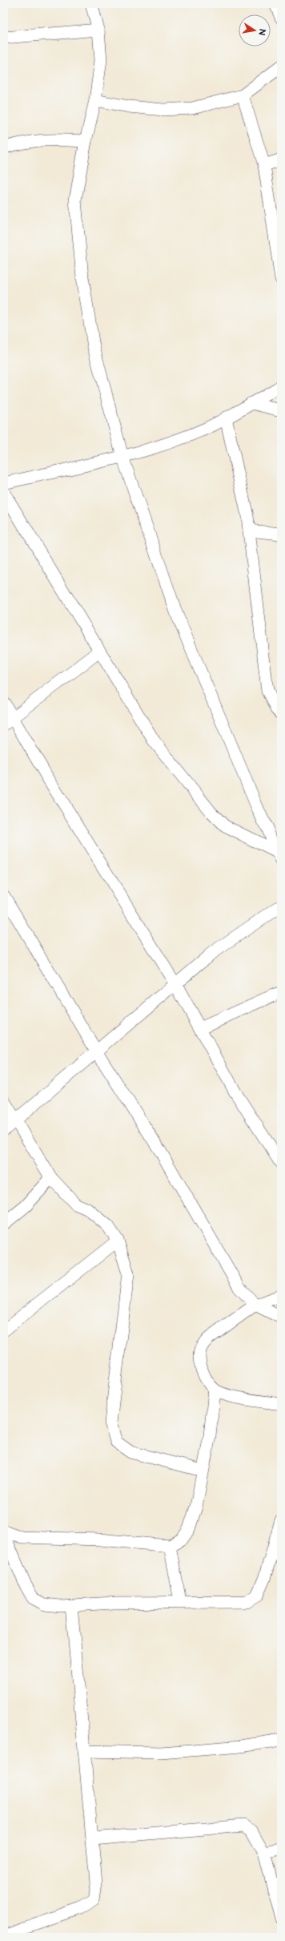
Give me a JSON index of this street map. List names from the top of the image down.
{
  "north": "right"
}
